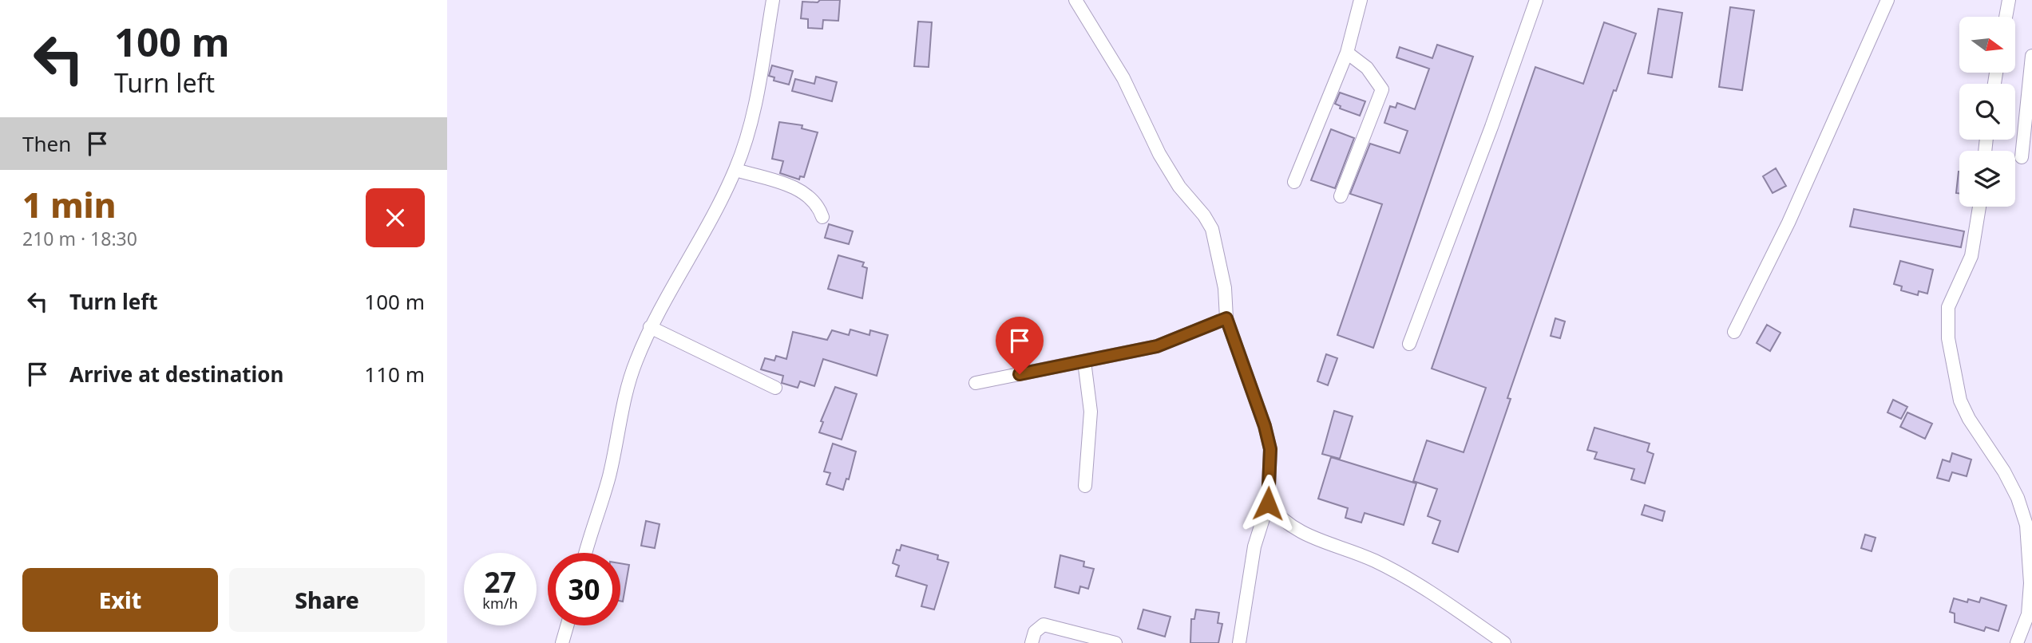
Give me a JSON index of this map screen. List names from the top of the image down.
{
  "north": "right",
  "page": {
    "turn": ["100 m", "Turn left"],
    "then": "Then",
    "heading": ["1 min", "210 m · 18:30"],
    "list": [
      {
        "name": "Turn left",
        "value": "100 m"
      },
      {
        "name": "Arrive at destination",
        "value": "110 m"
      }
    ],
    "speed": "27 km/h",
    "limit": "30",
    "buttons": ["Exit", "Share"]
  }
}
